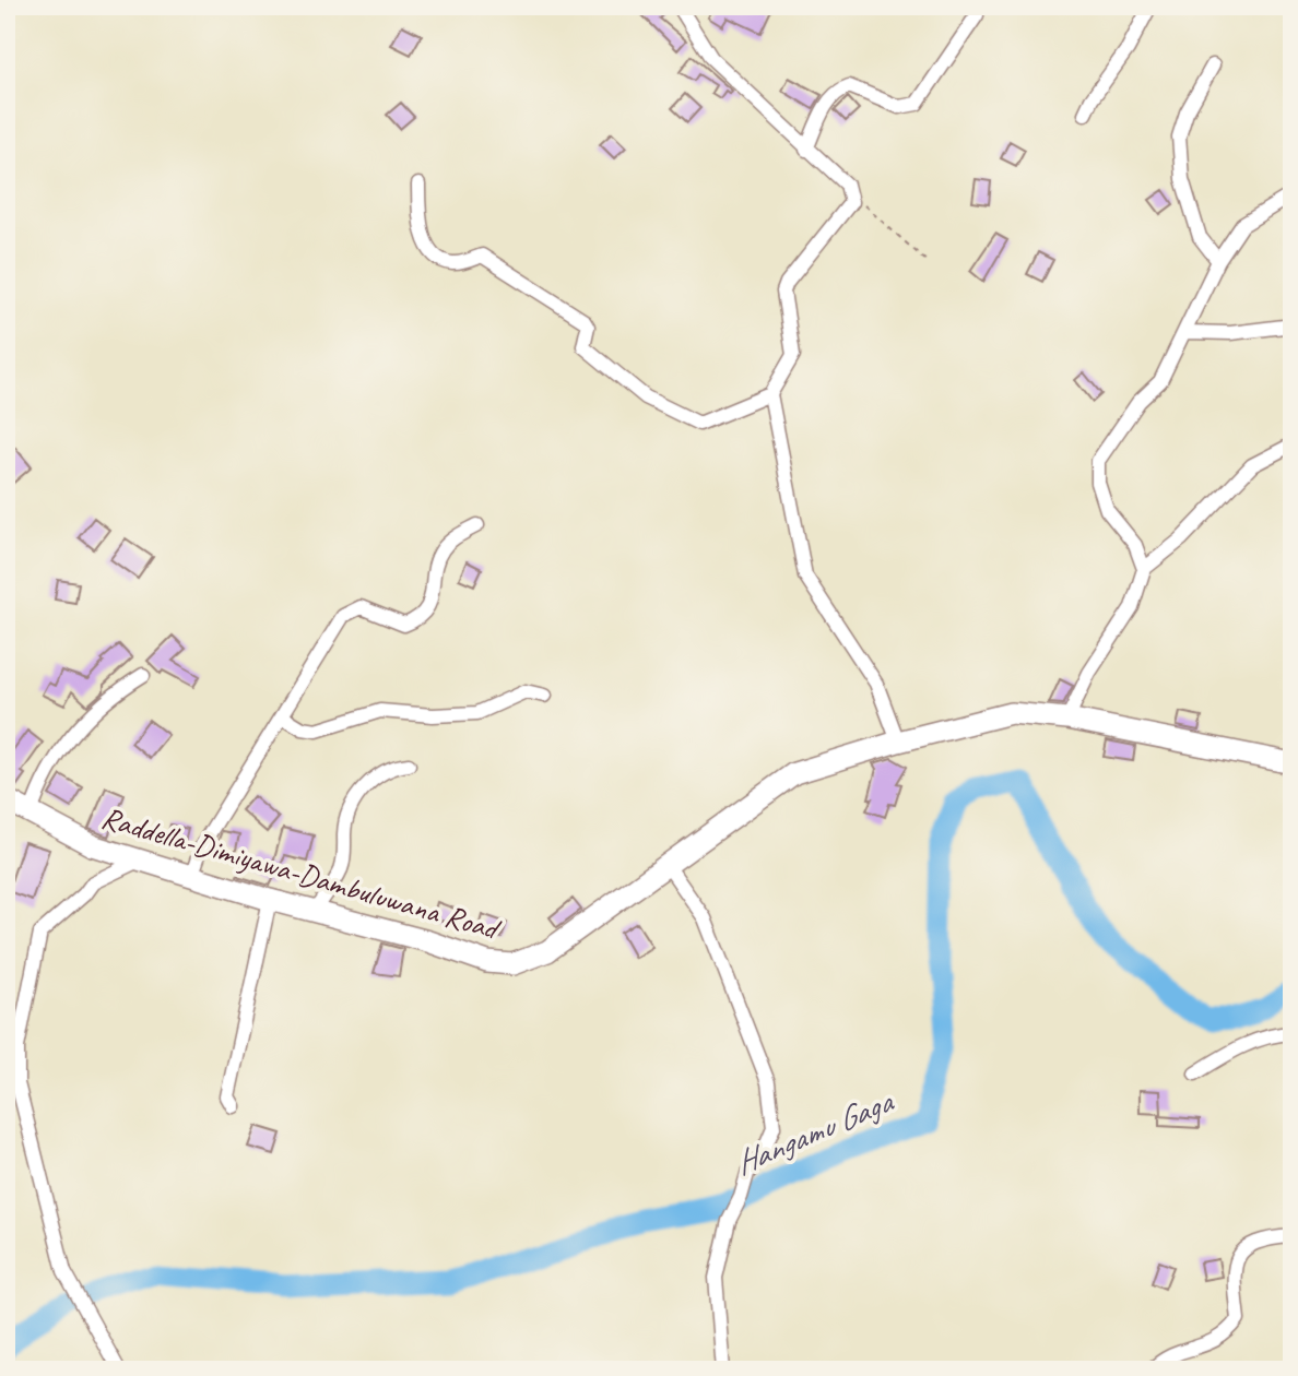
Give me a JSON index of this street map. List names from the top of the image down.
{
  "streets": {
    "street": ["Raddella-Dimiyawa-Dambuluwana Road"]
  },
  "water": ["Hangamu Gaga"]
}
